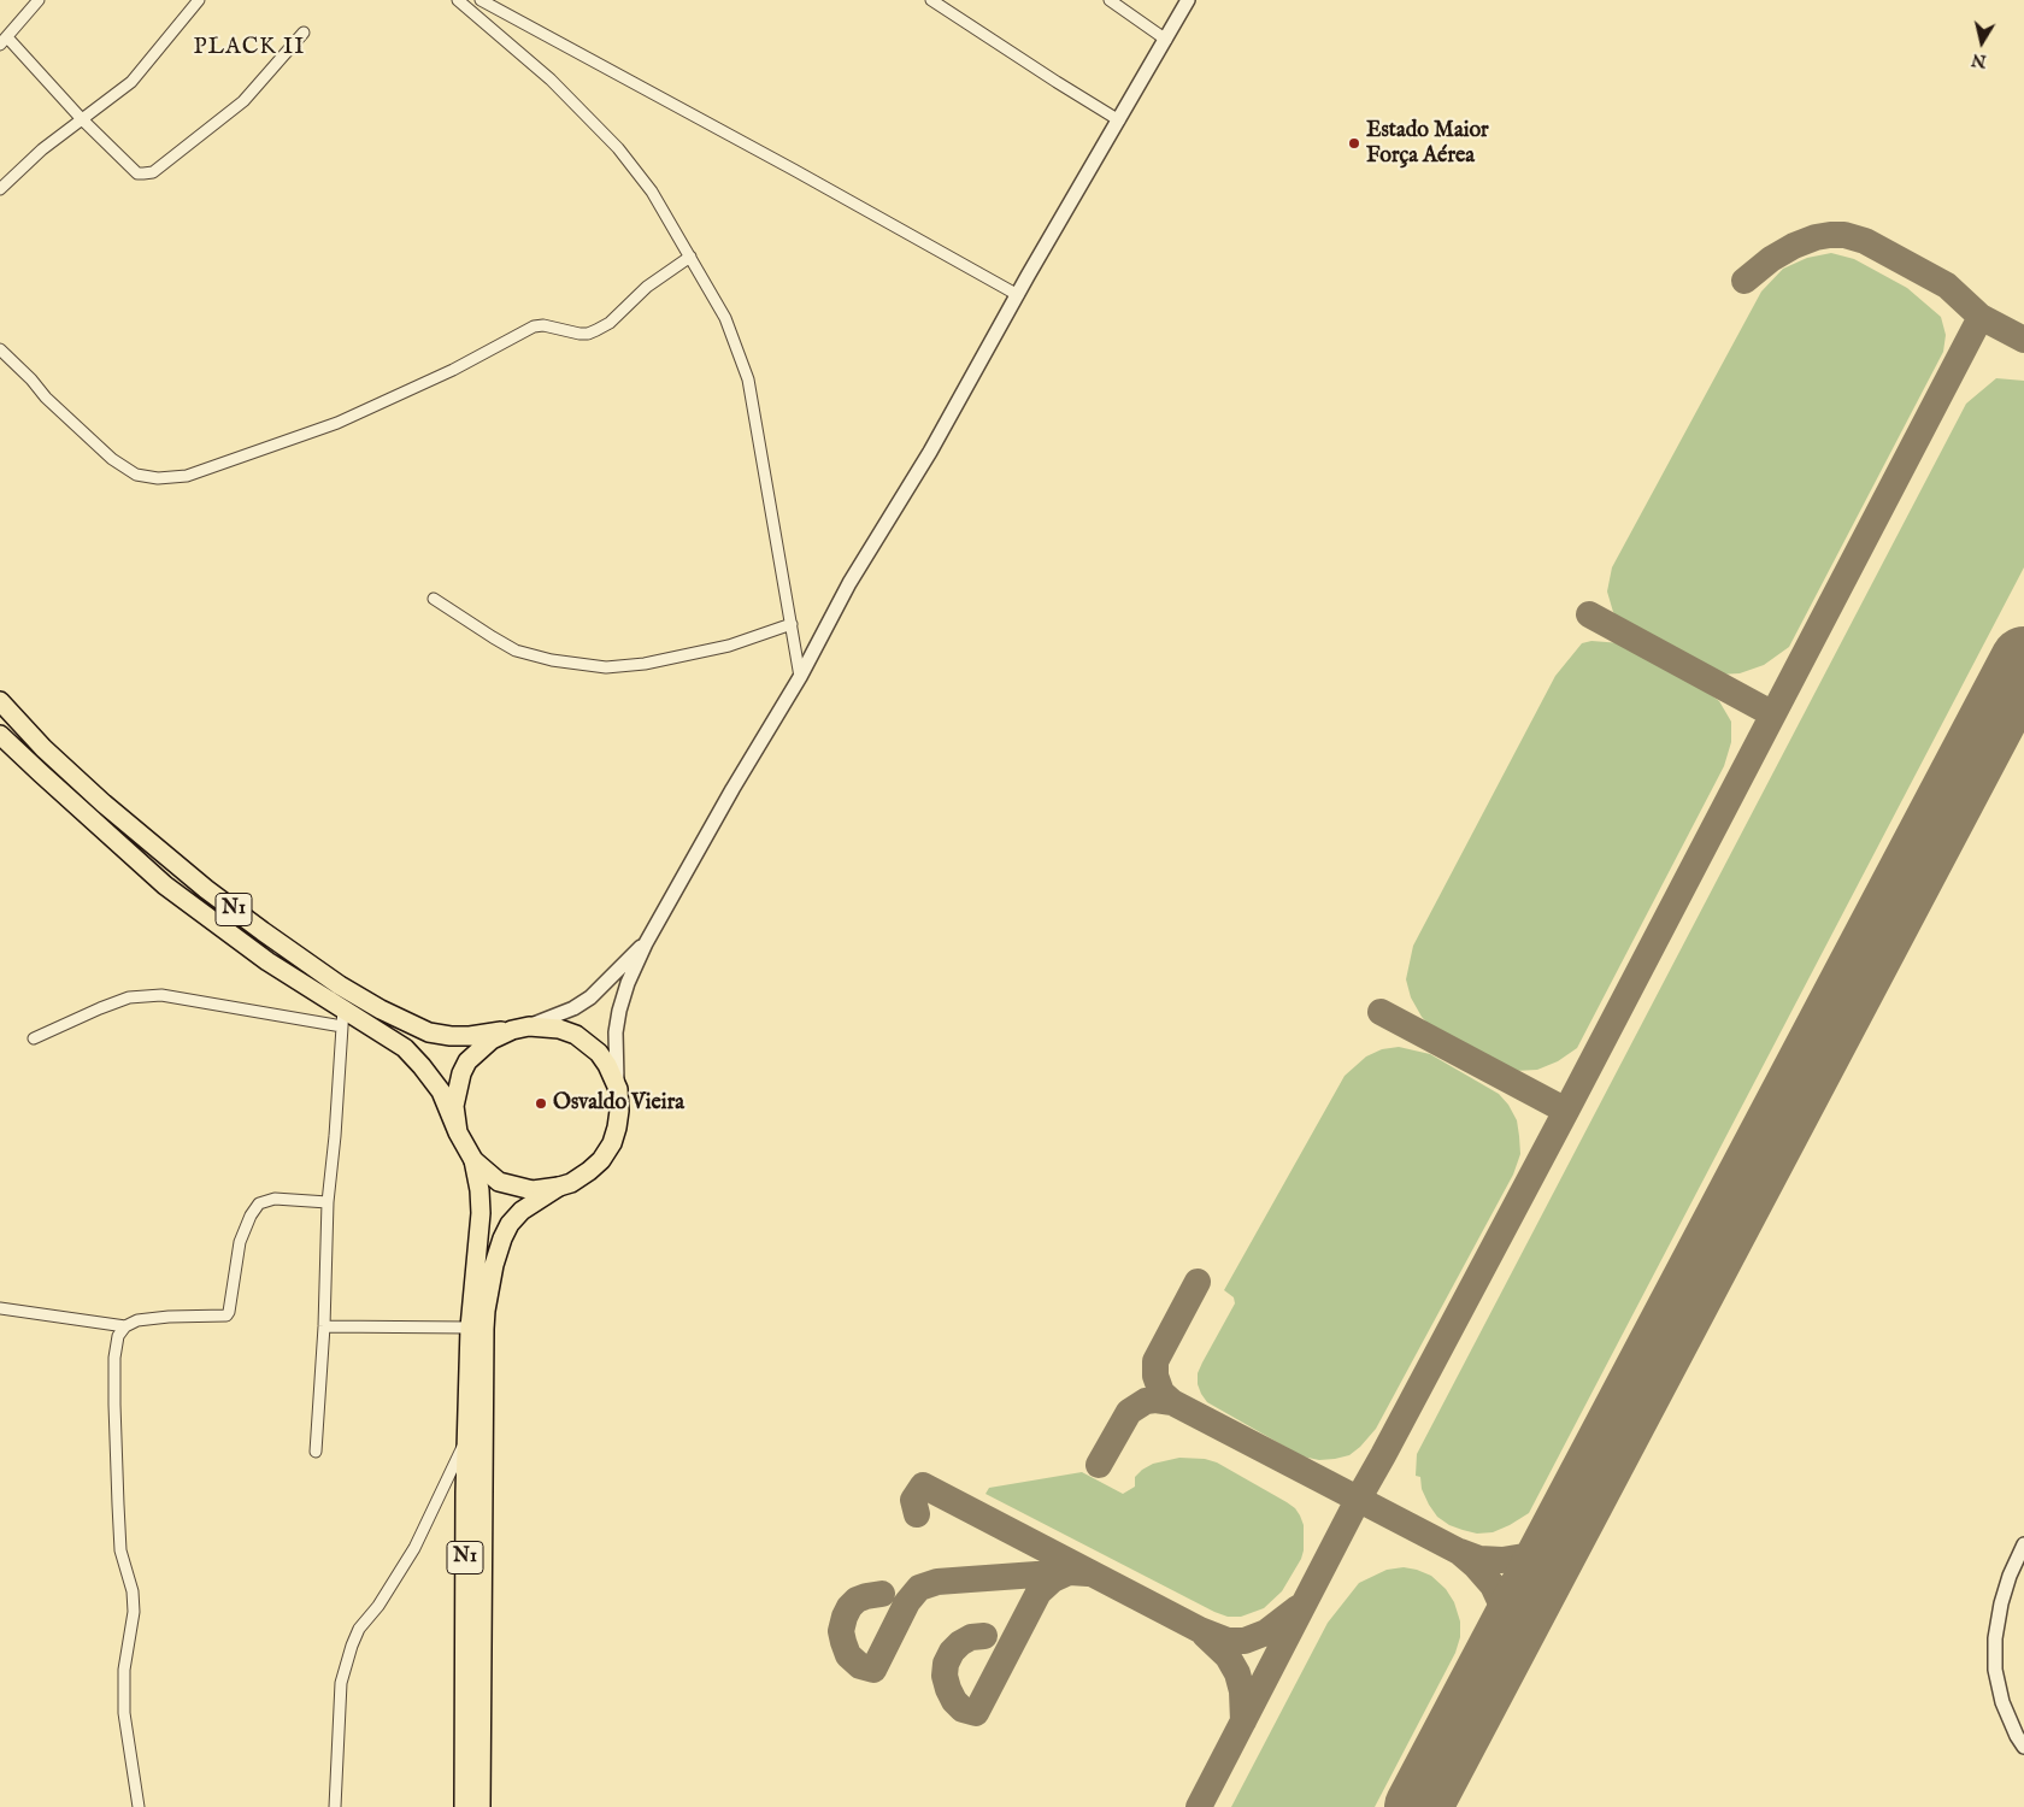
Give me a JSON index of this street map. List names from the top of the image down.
{
  "streets": {
    "main road": ["N1"]
  },
  "districts": ["PLACK II"],
  "places": ["Estado Maior Força Aérea", "Osvaldo Vieira"],
  "north": "bottom"
}
